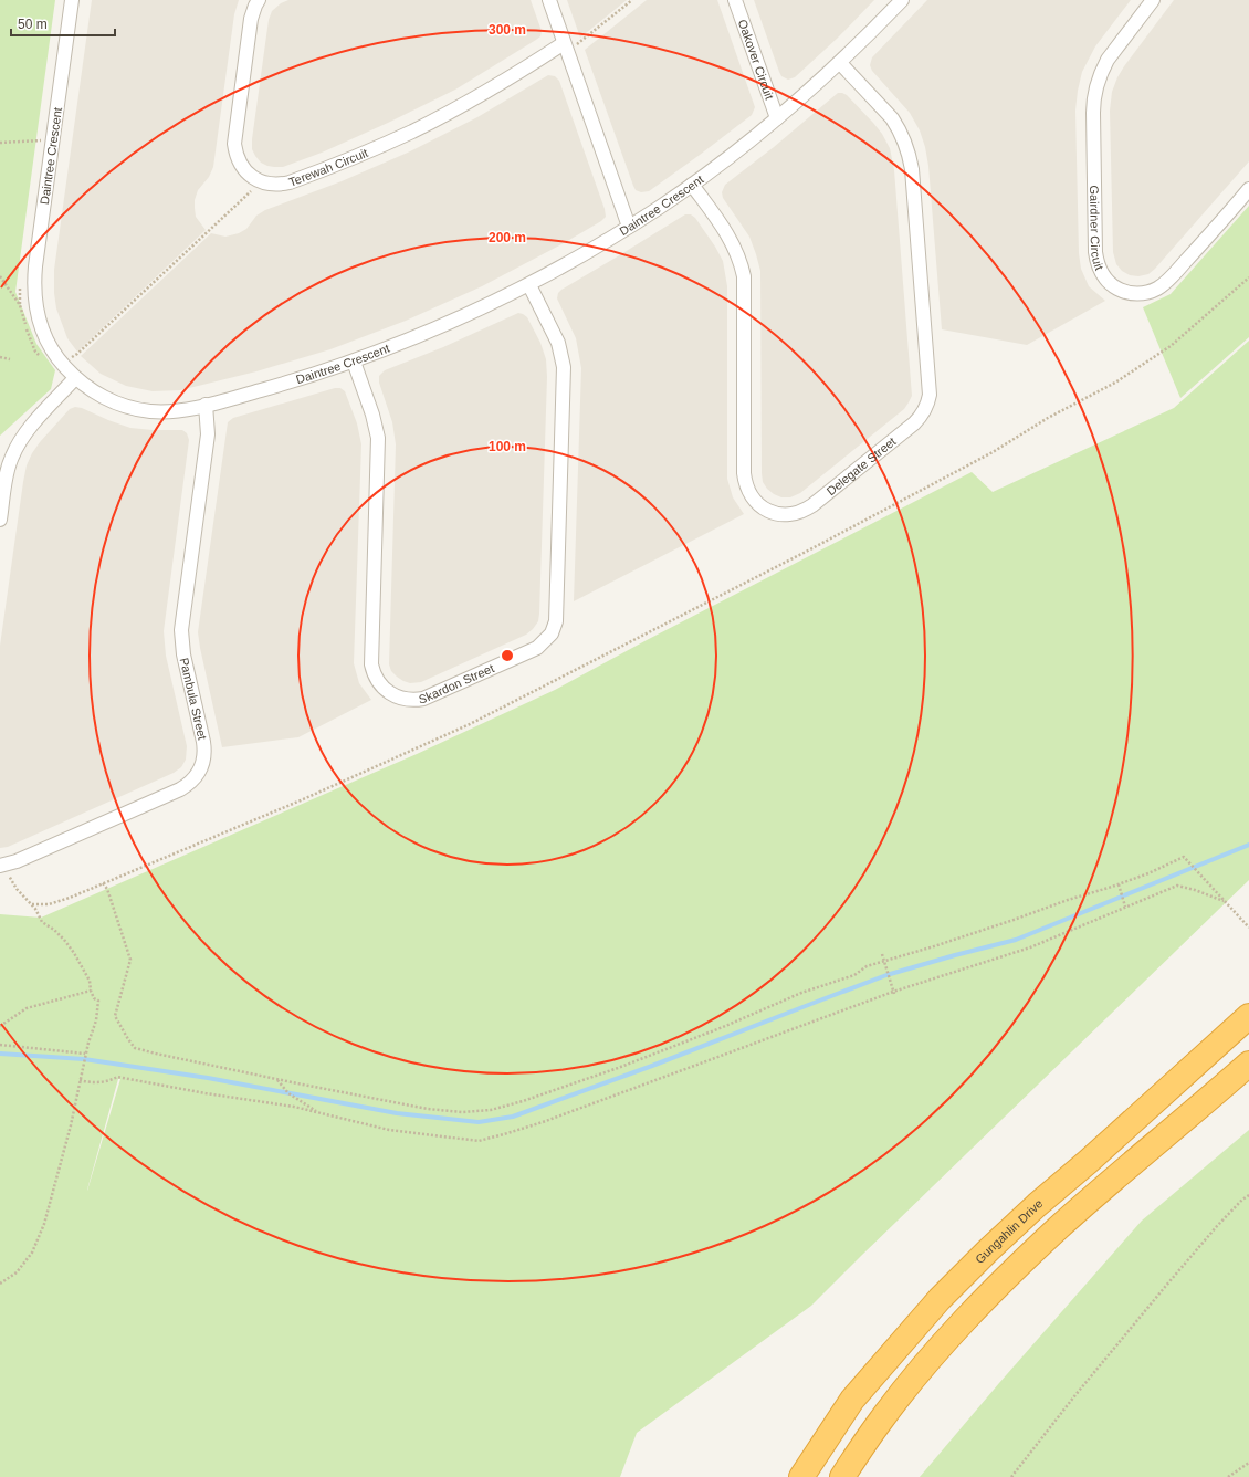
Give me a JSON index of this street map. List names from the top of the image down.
{
  "streets": {
    "highway": ["Gungahlin Drive"],
    "street": [
      "Oakover Circuit",
      "Daintree Crescent",
      "Terewah Circuit",
      "Gairdner Circuit",
      "Delegate Street",
      "Skardon Street",
      "Pambula Street"
    ]
  },
  "crossings": [
    ["Oakover Circuit", "Daintree Crescent"],
    ["Daintree Crescent", "Delegate Street"],
    ["Daintree Crescent", "Skardon Street"],
    ["Daintree Crescent", "Pambula Street"]
  ],
  "scale_bar": "50 m",
  "rings": ["300 m", "200 m", "100 m"]
}
